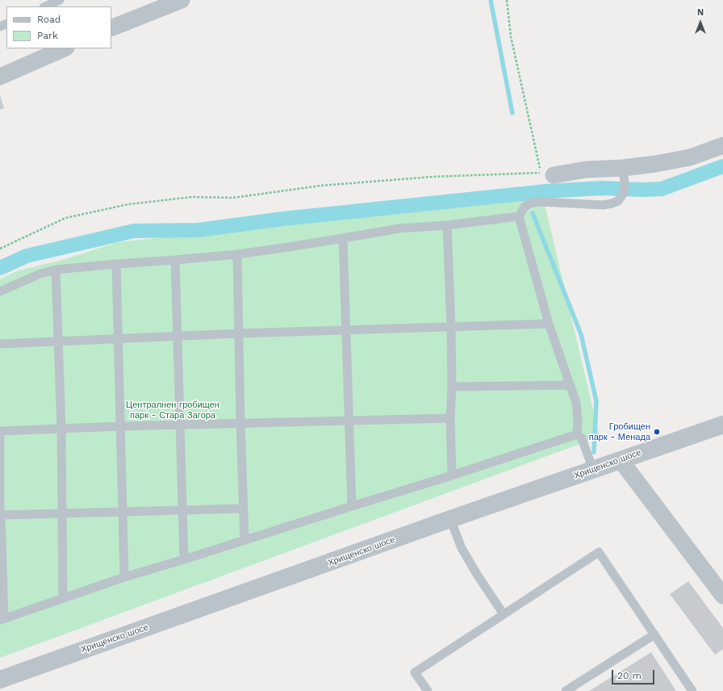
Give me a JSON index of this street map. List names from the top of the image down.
{
  "streets": {
    "street": ["Хрищенско шосе"]
  },
  "parks": ["Централнен гробищен парк - Стара Загора"],
  "places": ["Гробищен парк - Менада"],
  "legend": ["Road", "Park"],
  "scale_bar": "20 m",
  "north": "top"
}
